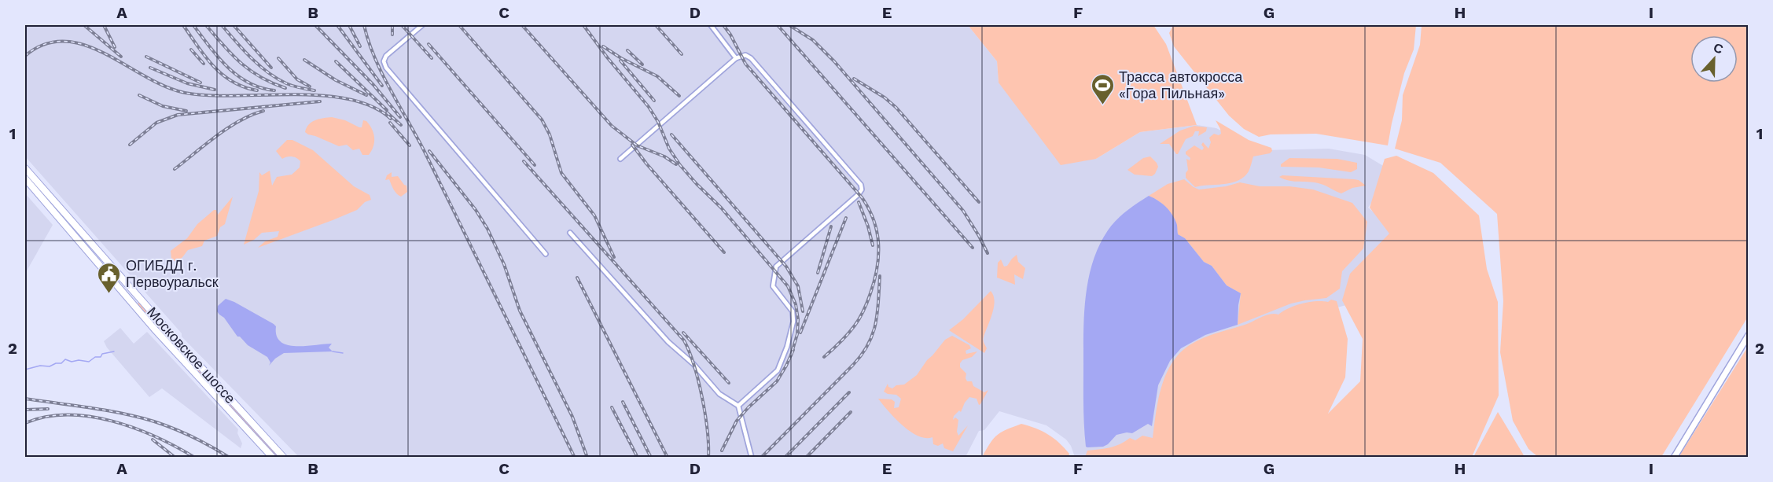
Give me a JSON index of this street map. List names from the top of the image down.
{
  "streets": {
    "main road": ["Московское шоссе"]
  },
  "places": {
    "sports": ["Трасса автокросса «Гора Пильная»"],
    "public building": ["ОГИБДД г. Первоуральск"]
  },
  "north": "top",
  "grid": {
    "columns": [
      "A",
      "B",
      "C",
      "D",
      "E",
      "F",
      "G",
      "H",
      "I"
    ],
    "rows": ["1", "2"]
  }
}
